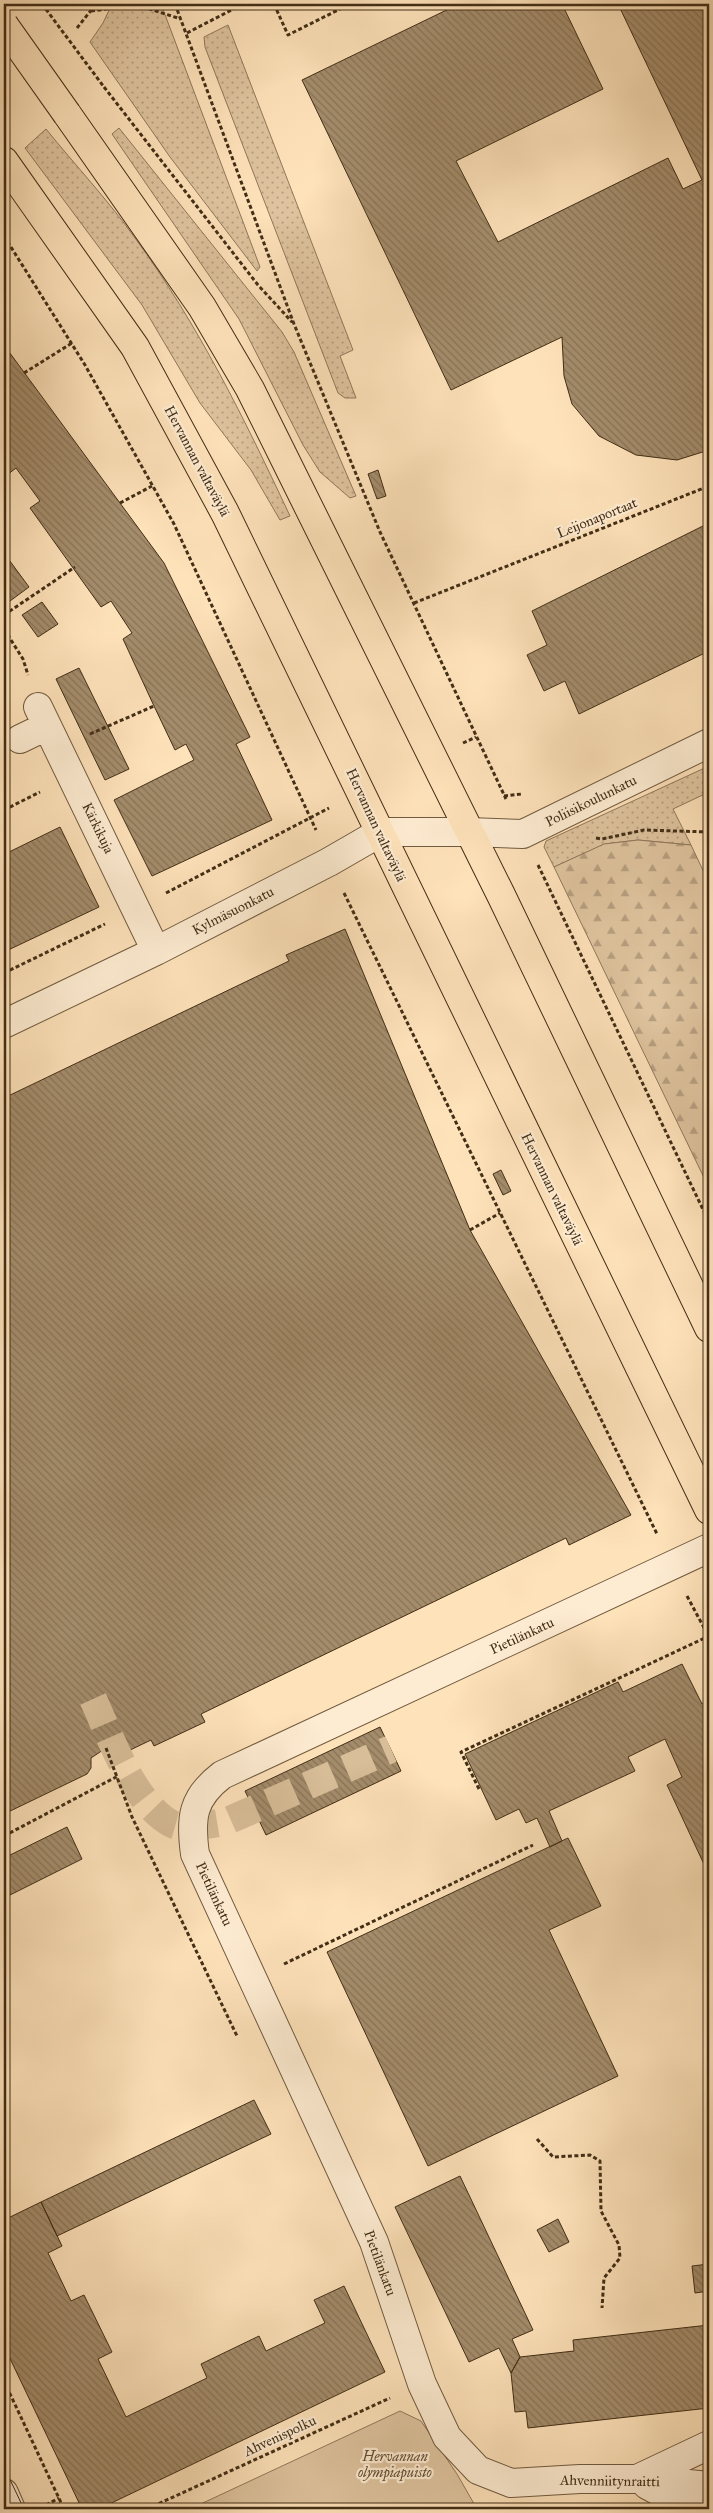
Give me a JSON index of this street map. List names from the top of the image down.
{
  "streets": {
    "main road": ["Hervannan valtaväylä"],
    "street": [
      "Poliisikoulunkatu",
      "Kärkikuja",
      "Kylmäsuonkatu",
      "Pietilänkatu",
      "Ahvenniitynraitti"
    ],
    "path": ["Leijonaportaat", "Ahvenispolku"]
  },
  "crossings": [
    ["Hervannan valtaväylä", "Kylmäsuonkatu"],
    ["Poliisikoulunkatu", "Kylmäsuonkatu"],
    ["Kärkikuja", "Kylmäsuonkatu"],
    ["Pietilänkatu", "Ahvenispolku"],
    ["Pietilänkatu", "Ahvenniitynraitti"]
  ],
  "parks": ["Hervannan olympiapuisto"]
}
